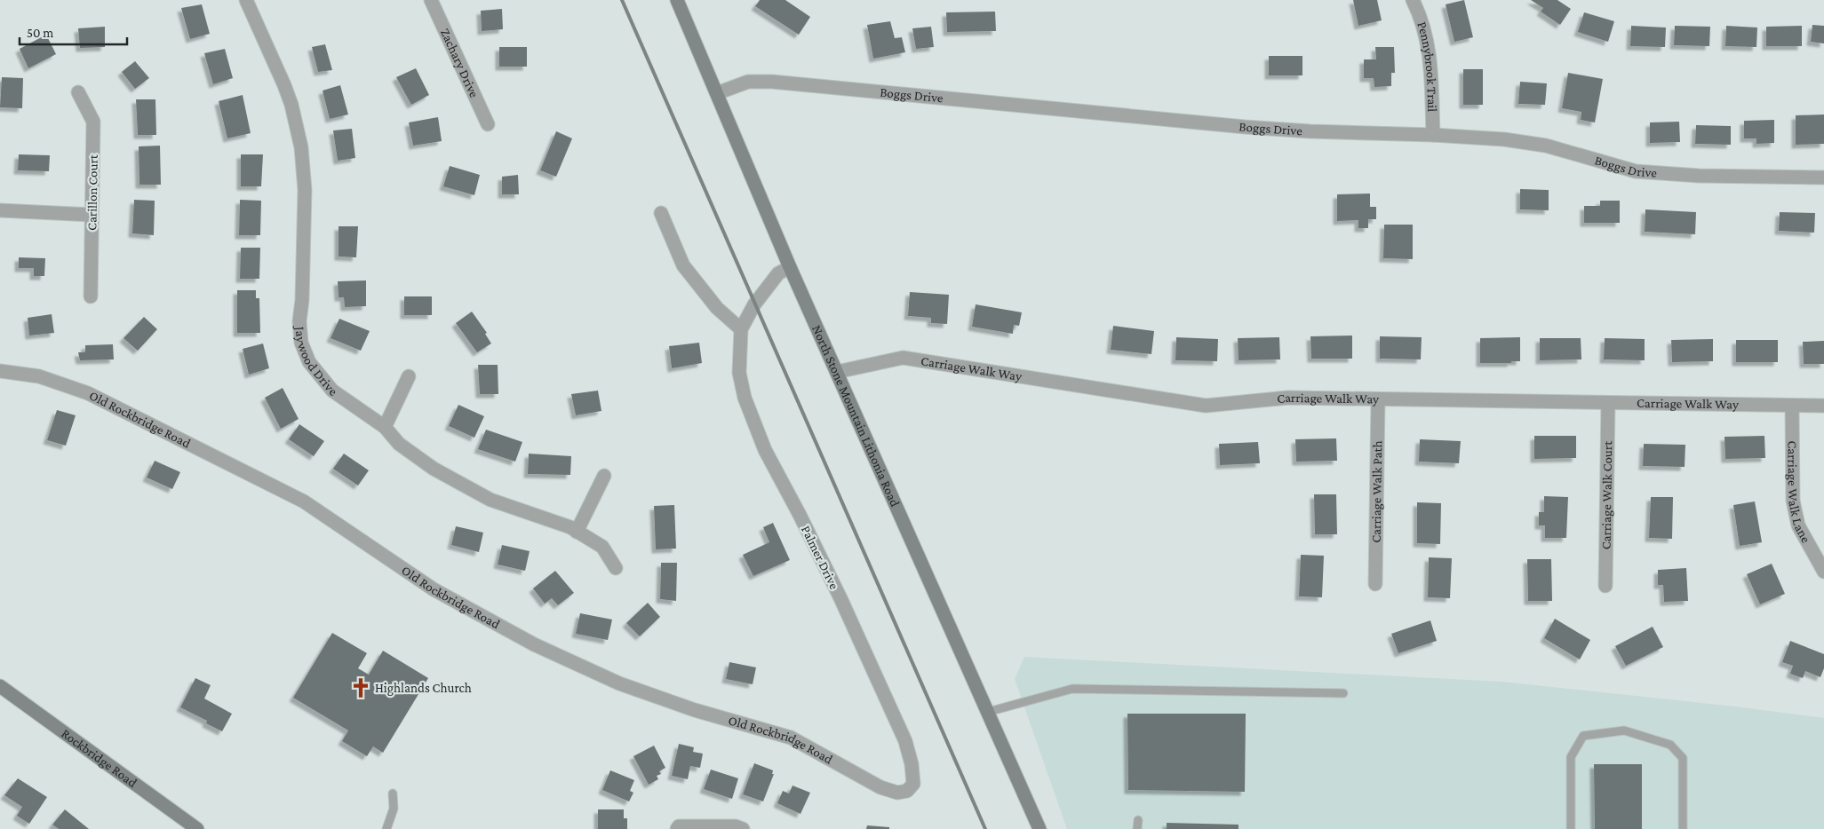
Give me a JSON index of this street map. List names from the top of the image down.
{
  "streets": {
    "main road": ["North Stone Mountain Lithonia Road", "Rockbridge Road"],
    "street": [
      "Zachary Drive",
      "Pennybrook Trail",
      "Boggs Drive",
      "Carillon Court",
      "Jaywood Drive",
      "Carriage Walk Way",
      "Old Rockbridge Road",
      "Carriage Walk Lane",
      "Carriage Walk Path",
      "Carriage Walk Court",
      "Palmer Drive"
    ]
  },
  "crossings": [
    ["Pennybrook Trail", "Boggs Drive"],
    ["Boggs Drive", "North Stone Mountain Lithonia Road"],
    ["Carriage Walk Way", "North Stone Mountain Lithonia Road"],
    ["Carriage Walk Way", "Carriage Walk Lane"],
    ["Carriage Walk Way", "Carriage Walk Path"],
    ["Carriage Walk Way", "Carriage Walk Court"],
    ["North Stone Mountain Lithonia Road", "Palmer Drive"],
    ["Old Rockbridge Road", "Palmer Drive"]
  ],
  "places": {
    "church": ["Highlands Church"]
  },
  "scale_bar": "50 m"
}
